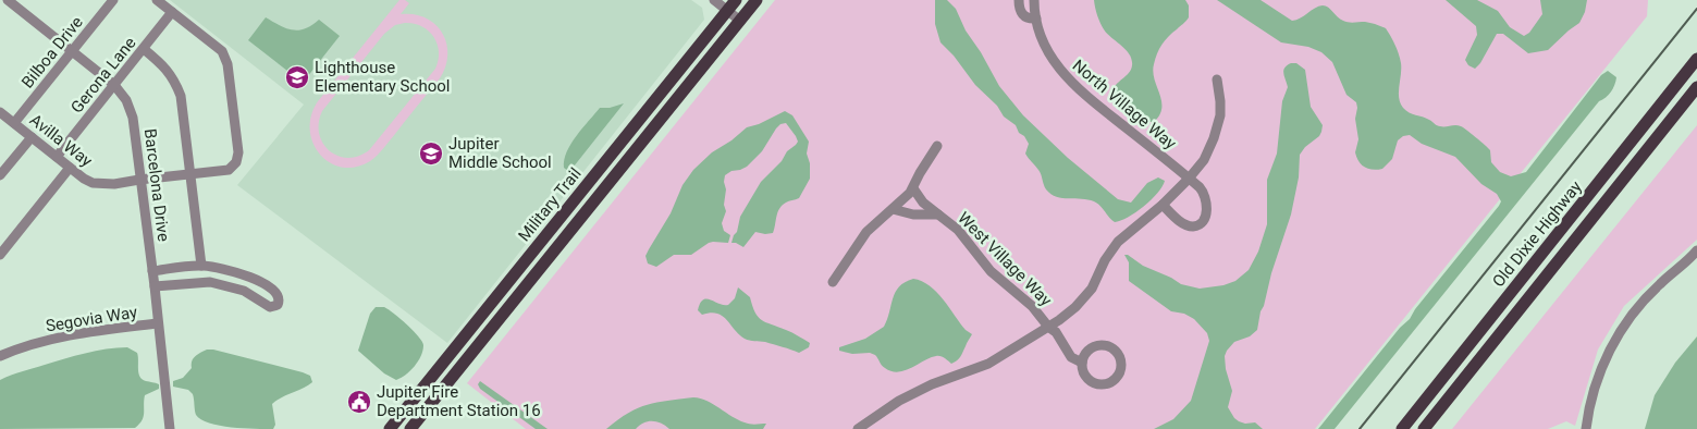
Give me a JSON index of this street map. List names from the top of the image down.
{
  "streets": {
    "main road": ["Military Trail", "Old Dixie Highway"],
    "street": [
      "Bilboa Drive",
      "Gerona Lane",
      "North Village Way",
      "Avilla Way",
      "Barcelona Drive",
      "West Village Way",
      "Segovia Way"
    ]
  },
  "crossings": [
    ["Bilboa Drive", "Avilla Way"],
    ["Bilboa Drive", "Barcelona Drive"],
    ["Gerona Lane", "Avilla Way"],
    ["Gerona Lane", "Barcelona Drive"],
    ["Avilla Way", "Barcelona Drive"],
    ["Barcelona Drive", "Segovia Way"]
  ],
  "places": {
    "school or university": ["Lighthouse Elementary School", "Jupiter Middle School"],
    "public building": ["Jupiter Fire Department Station 16"]
  }
}
